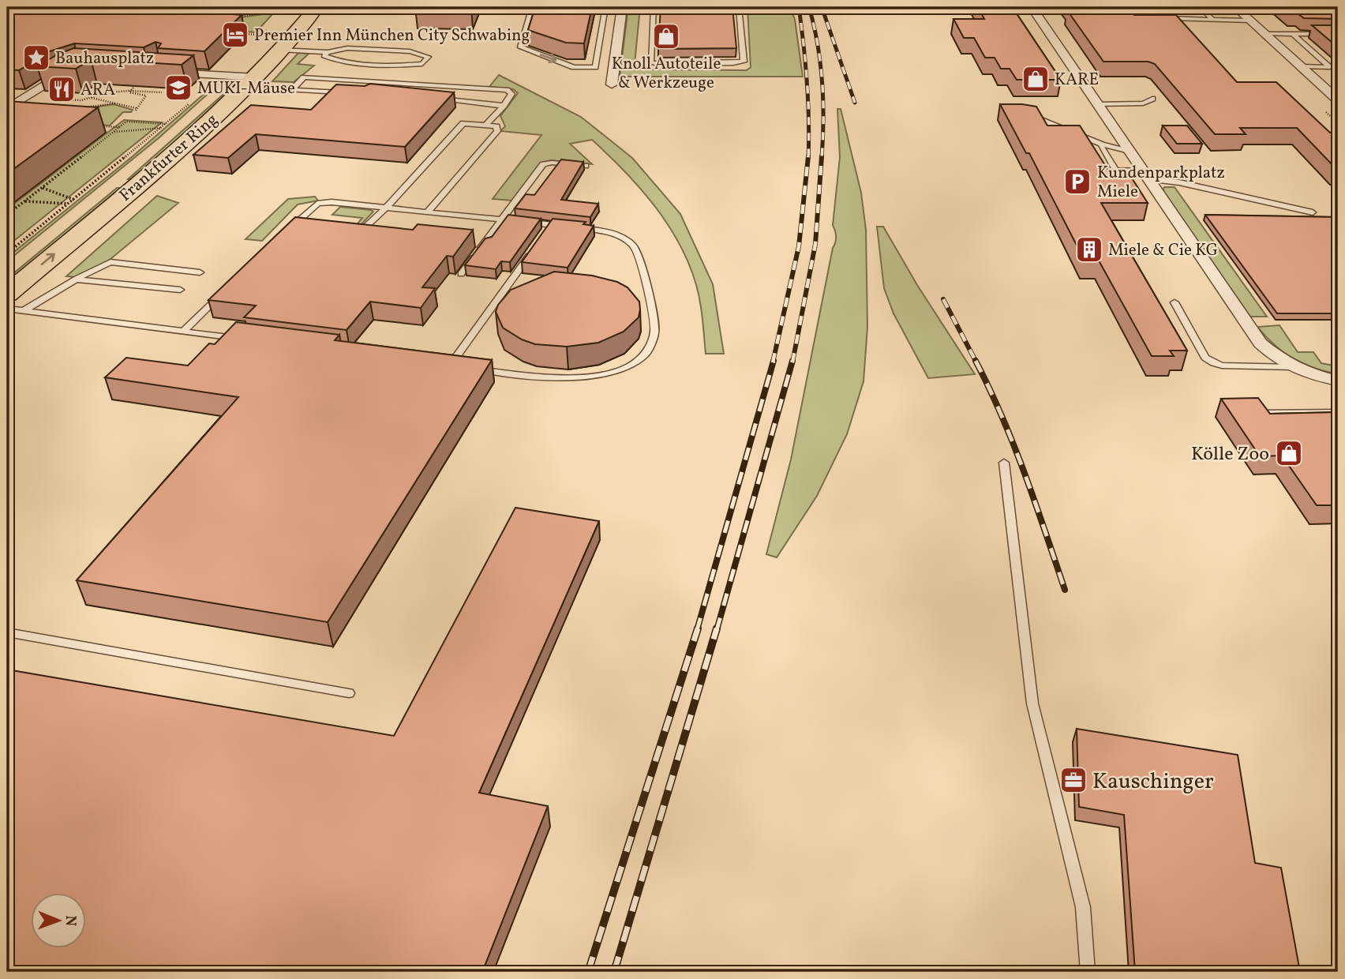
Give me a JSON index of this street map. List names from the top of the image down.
{
  "streets": {
    "main road": ["Frankfurter Ring"]
  },
  "places": {
    "hotel": ["Premier Inn München City Schwabing"],
    "shop": ["Knoll Autoteile & Werkzeuge", "KARE", "Kölle Zoo"],
    "place": ["Bauhausplatz"],
    "school or university": ["MUKI-Mäuse"],
    "restaurant": ["ARA"],
    "parking": ["Kundenparkplatz Miele"],
    "building": ["Miele & Cie KG"],
    "office": ["Kauschinger"]
  },
  "north": "right"
}
